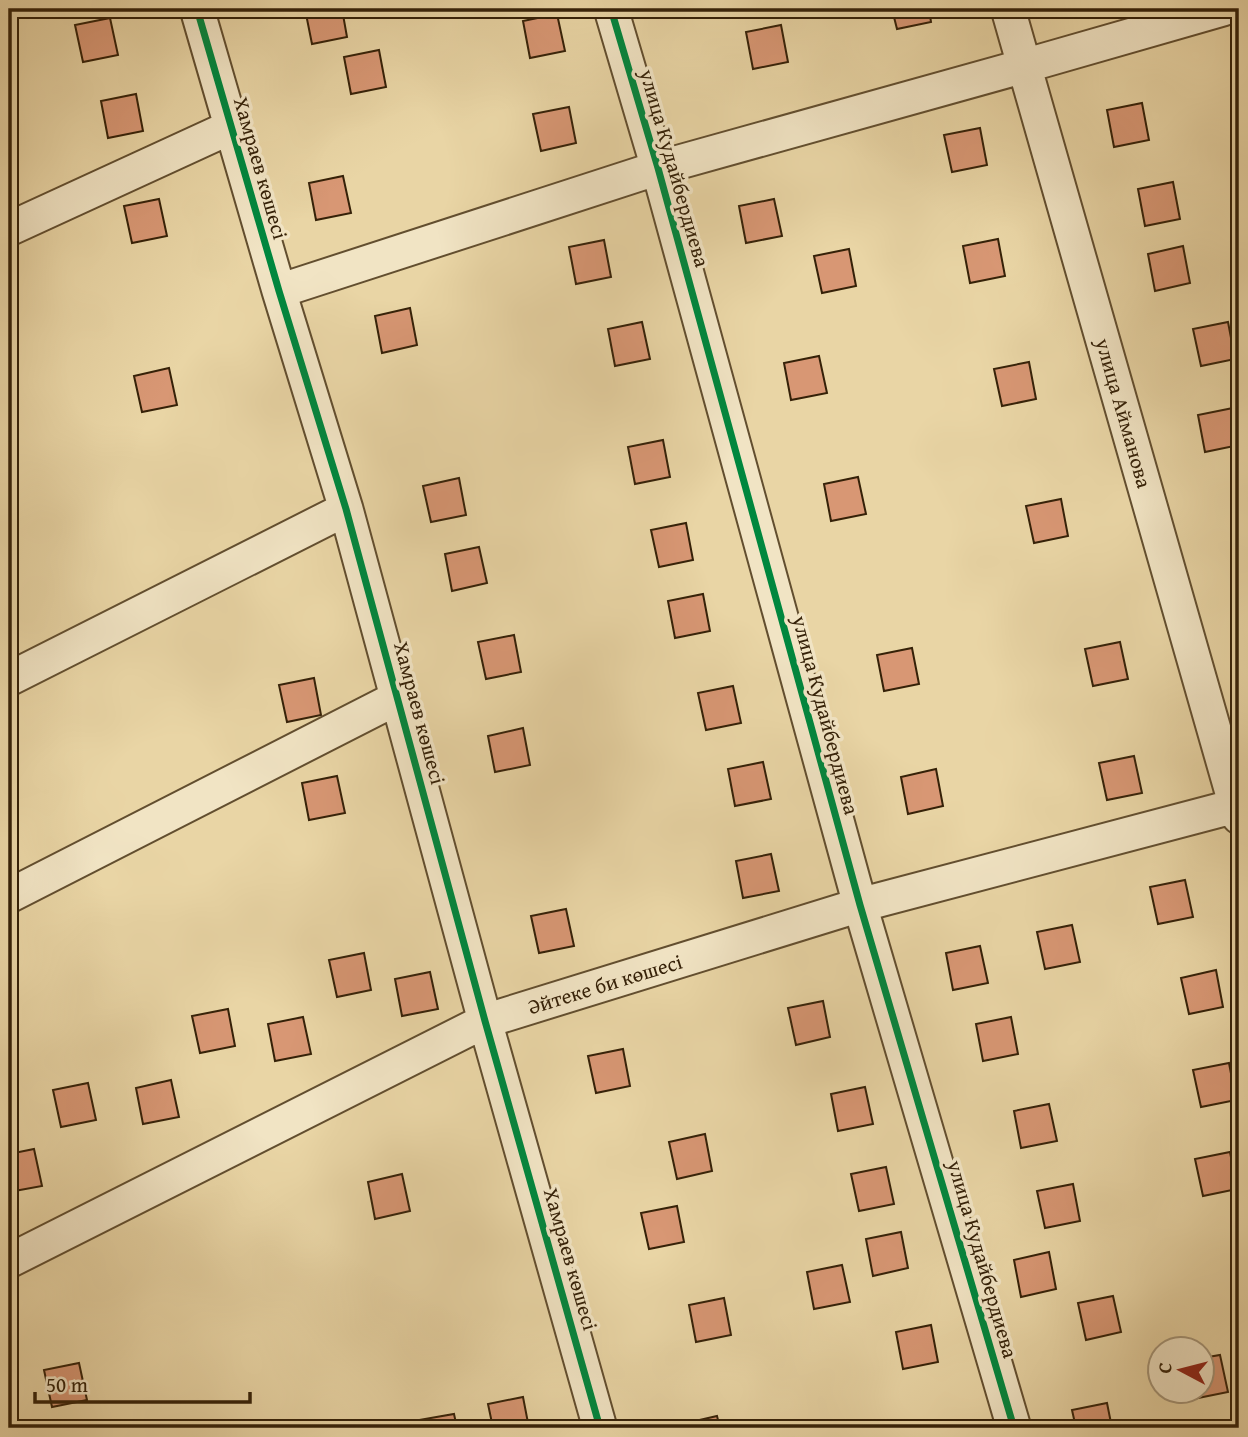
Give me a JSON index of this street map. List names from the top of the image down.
{
  "streets": {
    "street": [
      "Хамраев көшесі",
      "улица Кудайбердиева",
      "улица Айманова",
      "Әйтеке би көшесі"
    ]
  },
  "crossings": [
    ["Хамраев көшесі", "Әйтеке би көшесі"],
    ["улица Кудайбердиева", "Әйтеке би көшесі"],
    ["улица Айманова", "Әйтеке би көшесі"]
  ],
  "scale_bar": "50 m",
  "north": "left"
}
